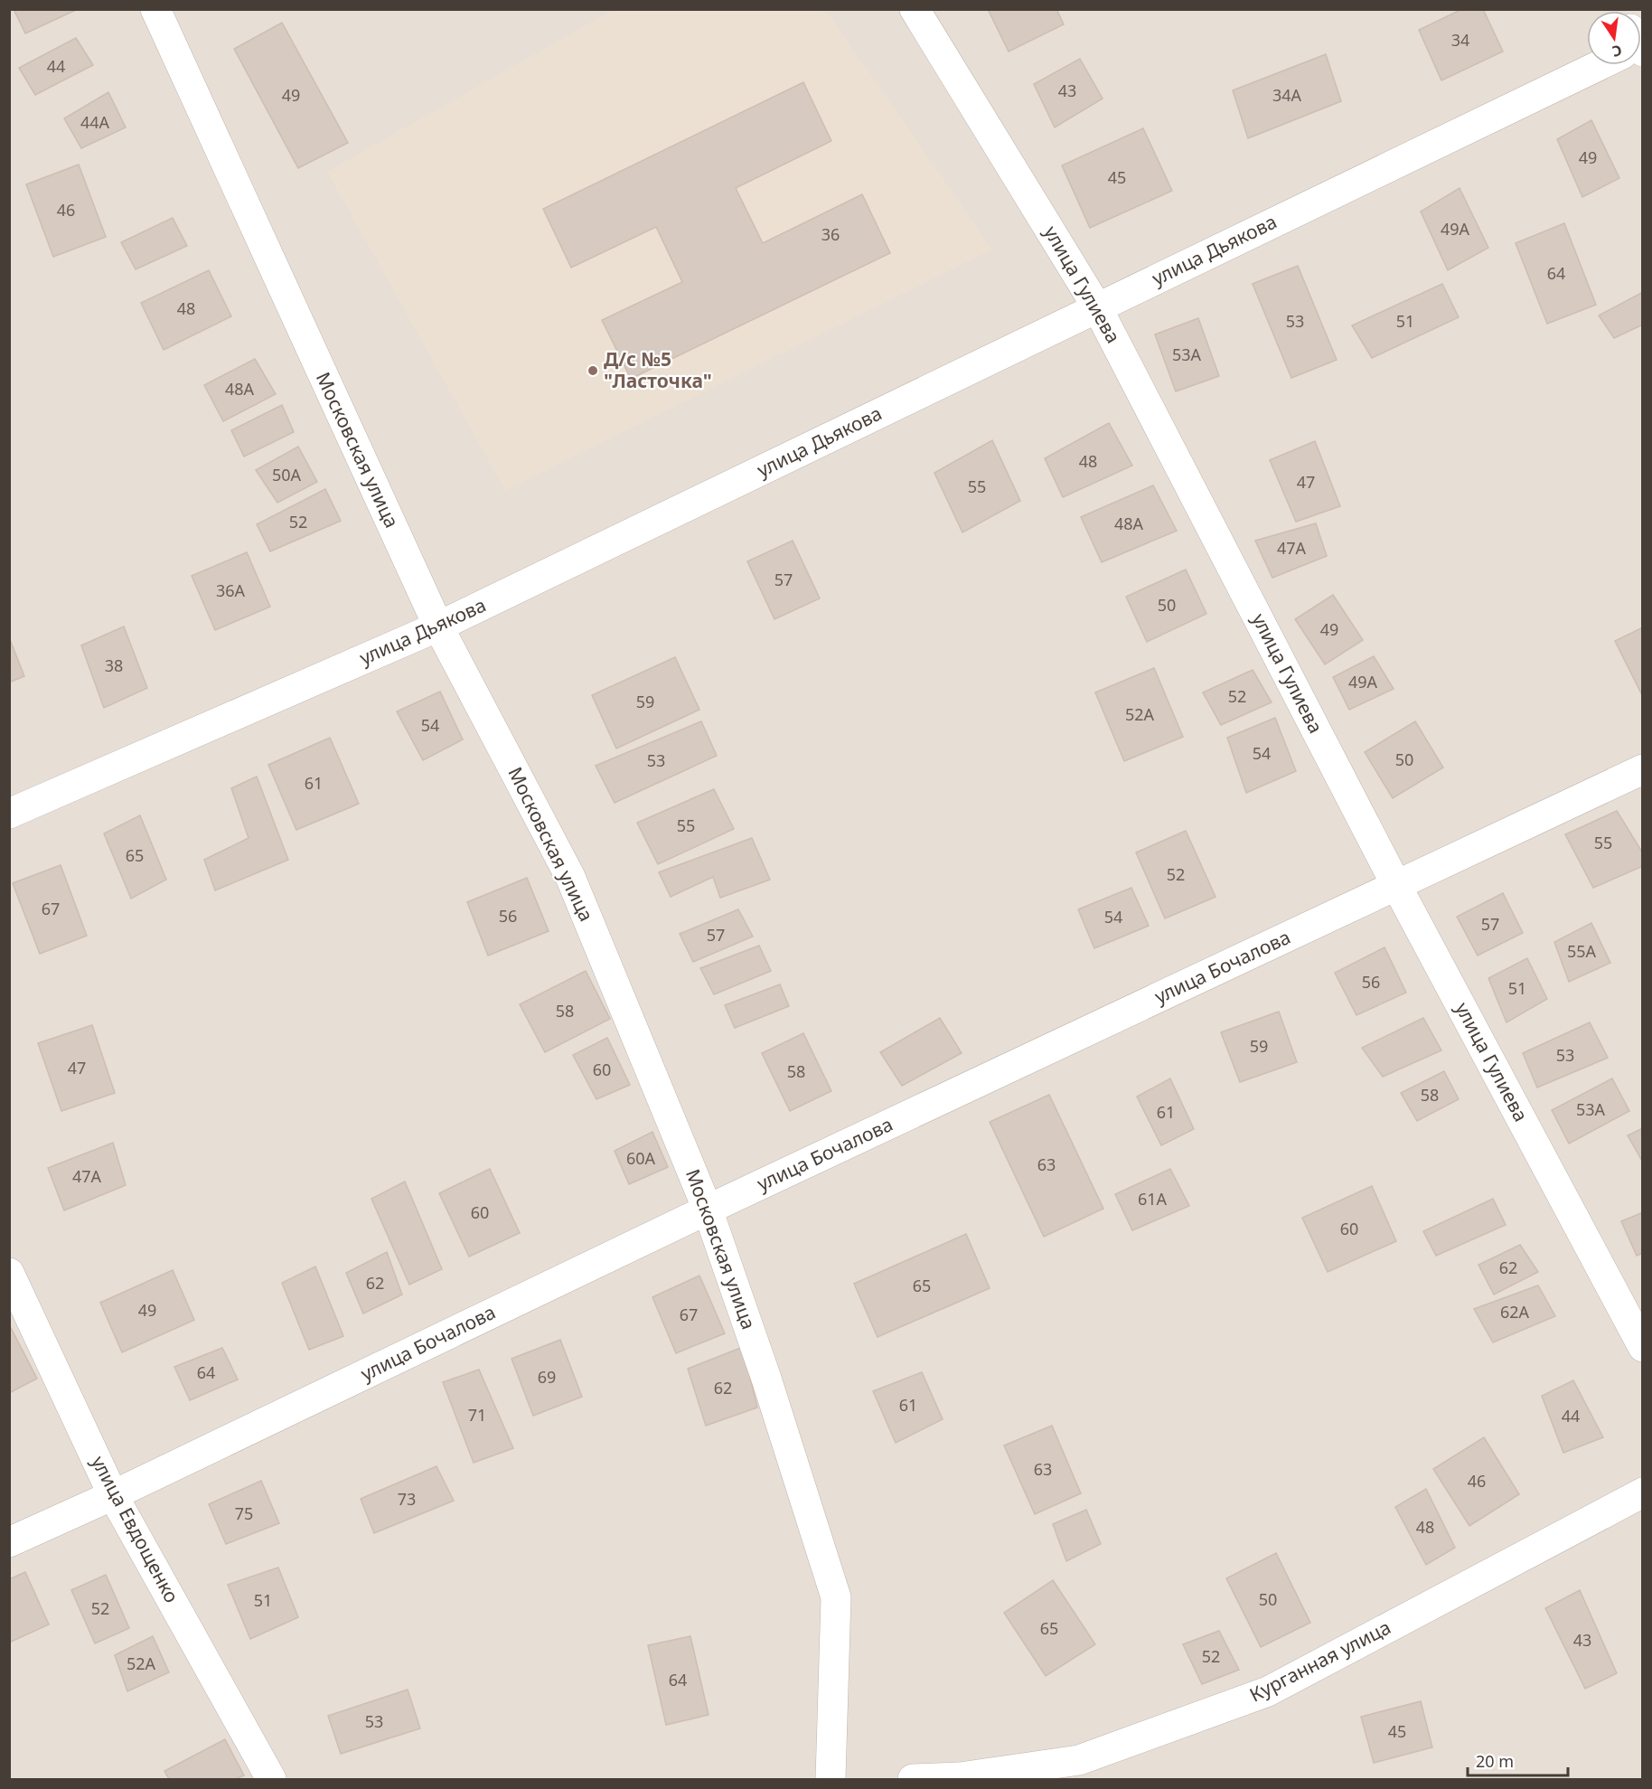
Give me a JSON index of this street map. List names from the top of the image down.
{
  "streets": {
    "street": [
      "улица Дьякова",
      "улица Гулиева",
      "Московская улица",
      "улица Бочалова",
      "улица Евдощенко",
      "Курганная улица"
    ]
  },
  "crossings": [
    ["улица Дьякова", "улица Гулиева"],
    ["улица Дьякова", "Московская улица"],
    ["улица Гулиева", "улица Бочалова"],
    ["Московская улица", "улица Бочалова"],
    ["улица Бочалова", "улица Евдощенко"]
  ],
  "places": ["Д/с №5 \"Ласточка\""],
  "house_numbers": [
    "34",
    "44",
    "43",
    "49",
    "34А",
    "44А",
    "49",
    "45",
    "46",
    "49А",
    "36",
    "64",
    "48",
    "53",
    "51",
    "53А",
    "48А",
    "48",
    "50А",
    "47",
    "55",
    "52",
    "48А",
    "47А",
    "57",
    "36А",
    "50",
    "49",
    "38",
    "49А",
    "52",
    "59",
    "52А",
    "54",
    "54",
    "50",
    "53",
    "61",
    "55",
    "55",
    "65",
    "52",
    "67",
    "56",
    "54",
    "57",
    "57",
    "55А",
    "56",
    "51",
    "58",
    "59",
    "53",
    "47",
    "60",
    "58",
    "58",
    "53А",
    "61",
    "60А",
    "63",
    "47А",
    "61А",
    "60",
    "60",
    "62",
    "62",
    "65",
    "49",
    "62А",
    "67",
    "64",
    "69",
    "62",
    "61",
    "71",
    "44",
    "63",
    "46",
    "73",
    "75",
    "48",
    "50",
    "51",
    "52",
    "65",
    "43",
    "52",
    "52А",
    "64",
    "53",
    "45"
  ],
  "scale_bar": "20 m",
  "north": "bottom"
}
